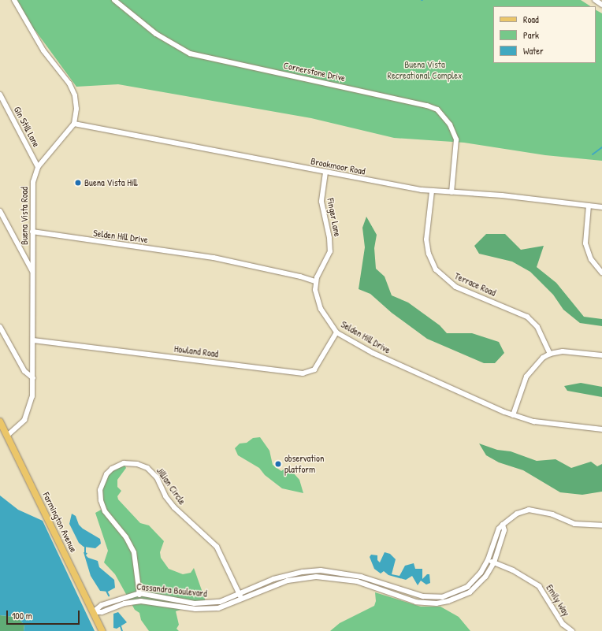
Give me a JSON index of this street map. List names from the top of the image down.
{
  "streets": {
    "main road": ["Farmington Avenue"],
    "street": [
      "Cornerstone Drive",
      "Gin Still Lane",
      "Brookmoor Road",
      "Buena Vista Road",
      "Finger Lane",
      "Selden Hill Drive",
      "Terrace Road",
      "Howland Road",
      "Jillian Circle",
      "Cassandra Boulevard",
      "Emily Way"
    ]
  },
  "crossings": [
    ["Cornerstone Drive", "Brookmoor Road"],
    ["Gin Still Lane", "Buena Vista Road"],
    ["Brookmoor Road", "Buena Vista Road"],
    ["Brookmoor Road", "Finger Lane"],
    ["Brookmoor Road", "Terrace Road"],
    ["Buena Vista Road", "Selden Hill Drive"],
    ["Buena Vista Road", "Howland Road"],
    ["Buena Vista Road", "Farmington Avenue"],
    ["Finger Lane", "Selden Hill Drive"],
    ["Selden Hill Drive", "Howland Road"],
    ["Jillian Circle", "Cassandra Boulevard"],
    ["Farmington Avenue", "Cassandra Boulevard"],
    ["Cassandra Boulevard", "Emily Way"]
  ],
  "parks": ["Buena Vista Recreational Complex"],
  "places": ["Buena Vista Hill", "observation platform"],
  "legend": ["Road", "Park", "Water"],
  "scale_bar": "100 m"
}
